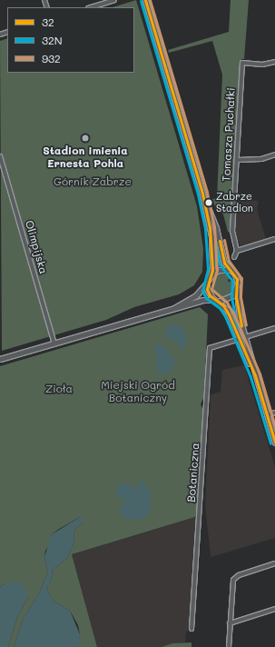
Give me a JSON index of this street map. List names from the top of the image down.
{
  "streets": {
    "street": ["Tomasza Puchałki", "Olimpijska", "Botaniczna"]
  },
  "parks": ["Górnik Zabrze", "Miejski Ogród Botaniczny", "Zioła"],
  "places": ["Stadion imienia Ernesta Pohla", "Zabrze Stadion"],
  "lines": ["transit line 32", "transit line 932", "transit line 32N"],
  "legend": ["32", "32N", "932"]
}
